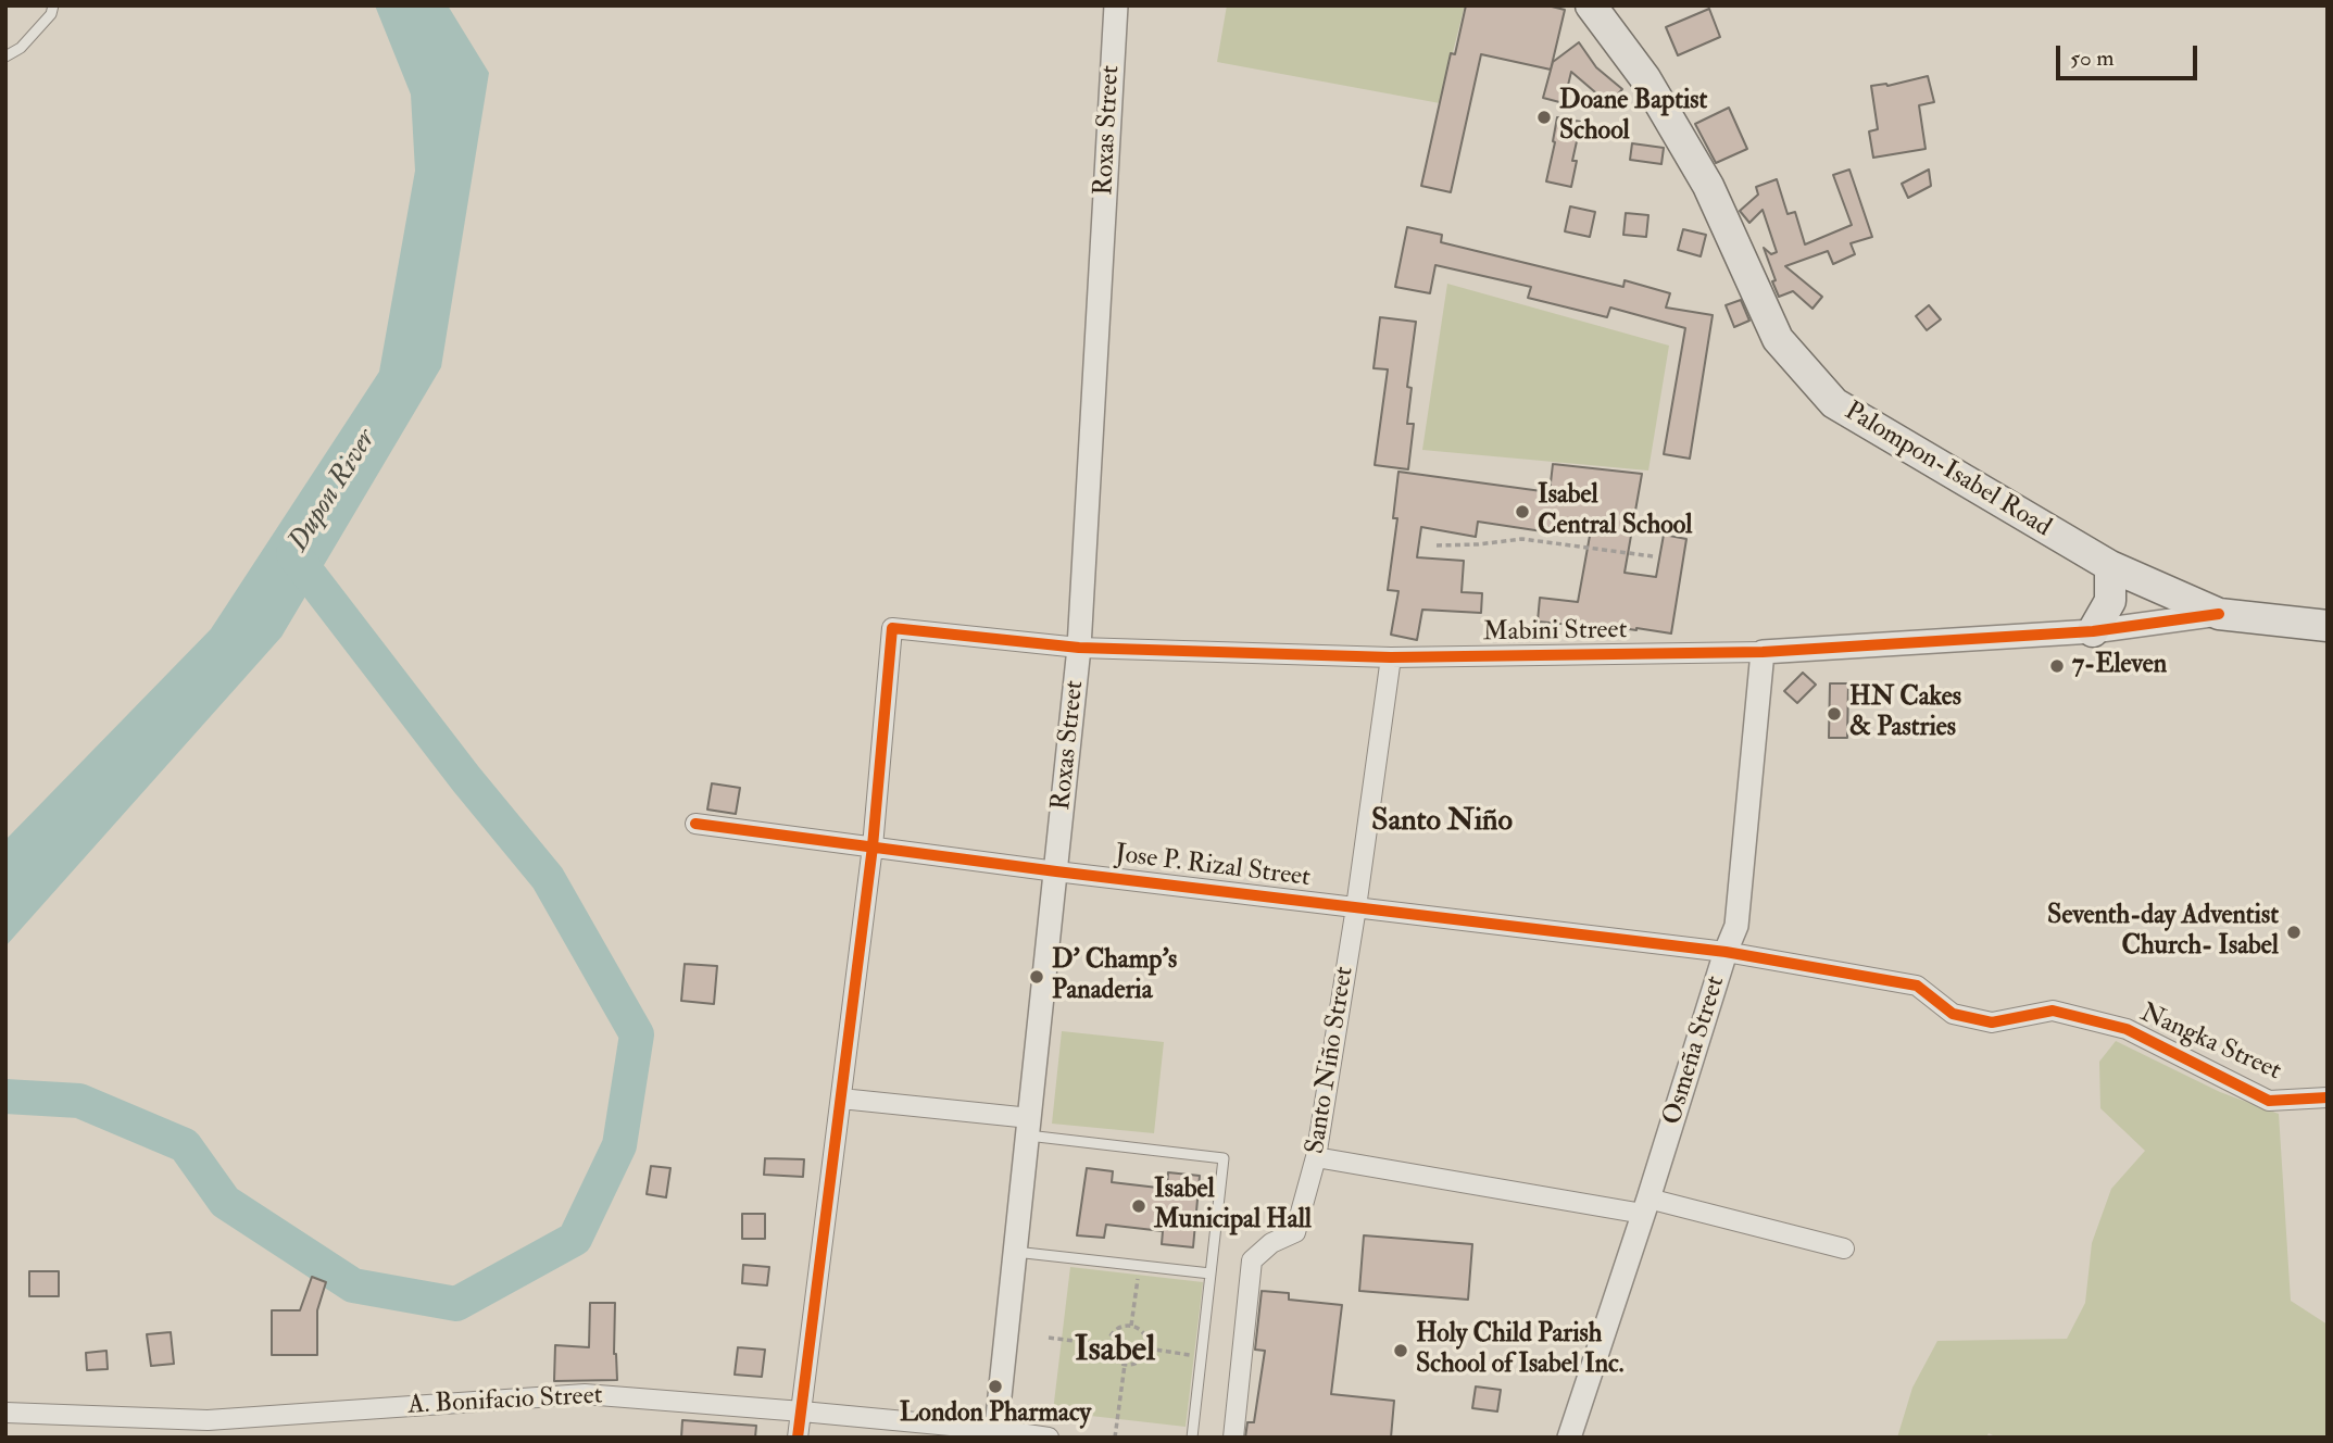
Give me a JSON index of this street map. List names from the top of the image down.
{
  "streets": {
    "highway": ["Palompon-Isabel Road"],
    "street": [
      "Roxas Street",
      "Mabini Street",
      "Jose P. Rizal Street",
      "Nangka Street",
      "Osmeña Street",
      "Santo Niño Street",
      "A. Bonifacio Street"
    ]
  },
  "crossings": [
    ["Roxas Street", "Mabini Street"],
    ["Roxas Street", "Jose P. Rizal Street"],
    ["Roxas Street", "A. Bonifacio Street"],
    ["Palompon-Isabel Road", "Mabini Street"],
    ["Mabini Street", "Jose P. Rizal Street"],
    ["Mabini Street", "Osmeña Street"],
    ["Mabini Street", "Santo Niño Street"],
    ["Jose P. Rizal Street", "Nangka Street"],
    ["Jose P. Rizal Street", "Osmeña Street"],
    ["Jose P. Rizal Street", "Santo Niño Street"],
    ["Nangka Street", "Osmeña Street"]
  ],
  "districts": ["Santo Niño", "Isabel"],
  "water": ["Dupon River"],
  "places": [
    "Doane Baptist School",
    "Isabel Central School",
    "7-Eleven",
    "HN Cakes & Pastries",
    "Seventh-day Adventist Church- Isabel",
    "D' Champ's Panaderia",
    "Isabel Municipal Hall",
    "Holy Child Parish School of Isabel Inc.",
    "London Pharmacy"
  ],
  "scale_bar": "50 m"
}
